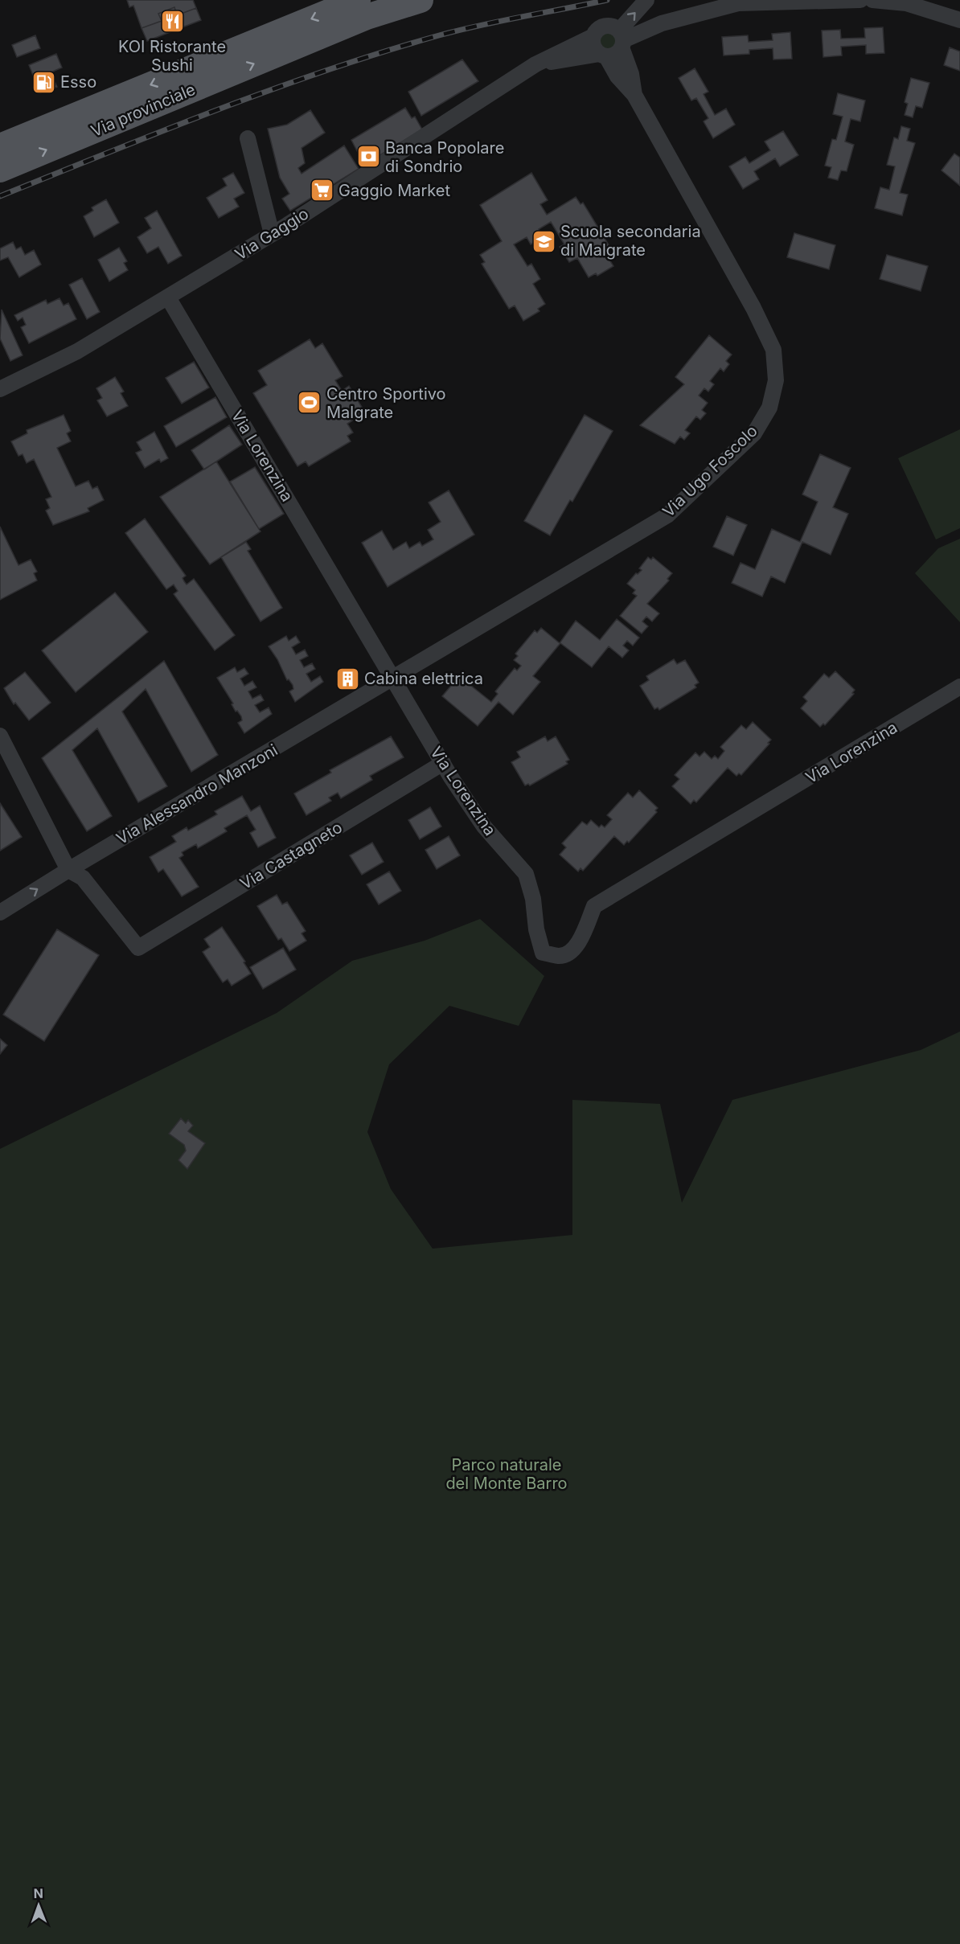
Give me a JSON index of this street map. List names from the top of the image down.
{
  "streets": {
    "main road": ["Via provinciale"],
    "street": [
      "Via Gaggio",
      "Via Lorenzina",
      "Via Ugo Foscolo",
      "Via Alessandro Manzoni",
      "Via Castagneto"
    ]
  },
  "crossings": [
    ["Via Gaggio", "Via Lorenzina"],
    ["Via Gaggio", "Via Ugo Foscolo"],
    ["Via Lorenzina", "Via Ugo Foscolo"],
    ["Via Lorenzina", "Via Alessandro Manzoni"],
    ["Via Lorenzina", "Via Castagneto"],
    ["Via Ugo Foscolo", "Via Alessandro Manzoni"],
    ["Via Alessandro Manzoni", "Via Castagneto"]
  ],
  "parks": ["Parco naturale del Monte Barro"],
  "places": {
    "restaurant": ["KOI Ristorante Sushi"],
    "fuel station": ["Esso"],
    "bank": ["Banca Popolare di Sondrio"],
    "supermarket": ["Gaggio Market"],
    "school or university": ["Scuola secondaria di Malgrate"],
    "sports": ["Centro Sportivo Malgrate"],
    "building": ["Cabina elettrica"]
  },
  "north": "top"
}
